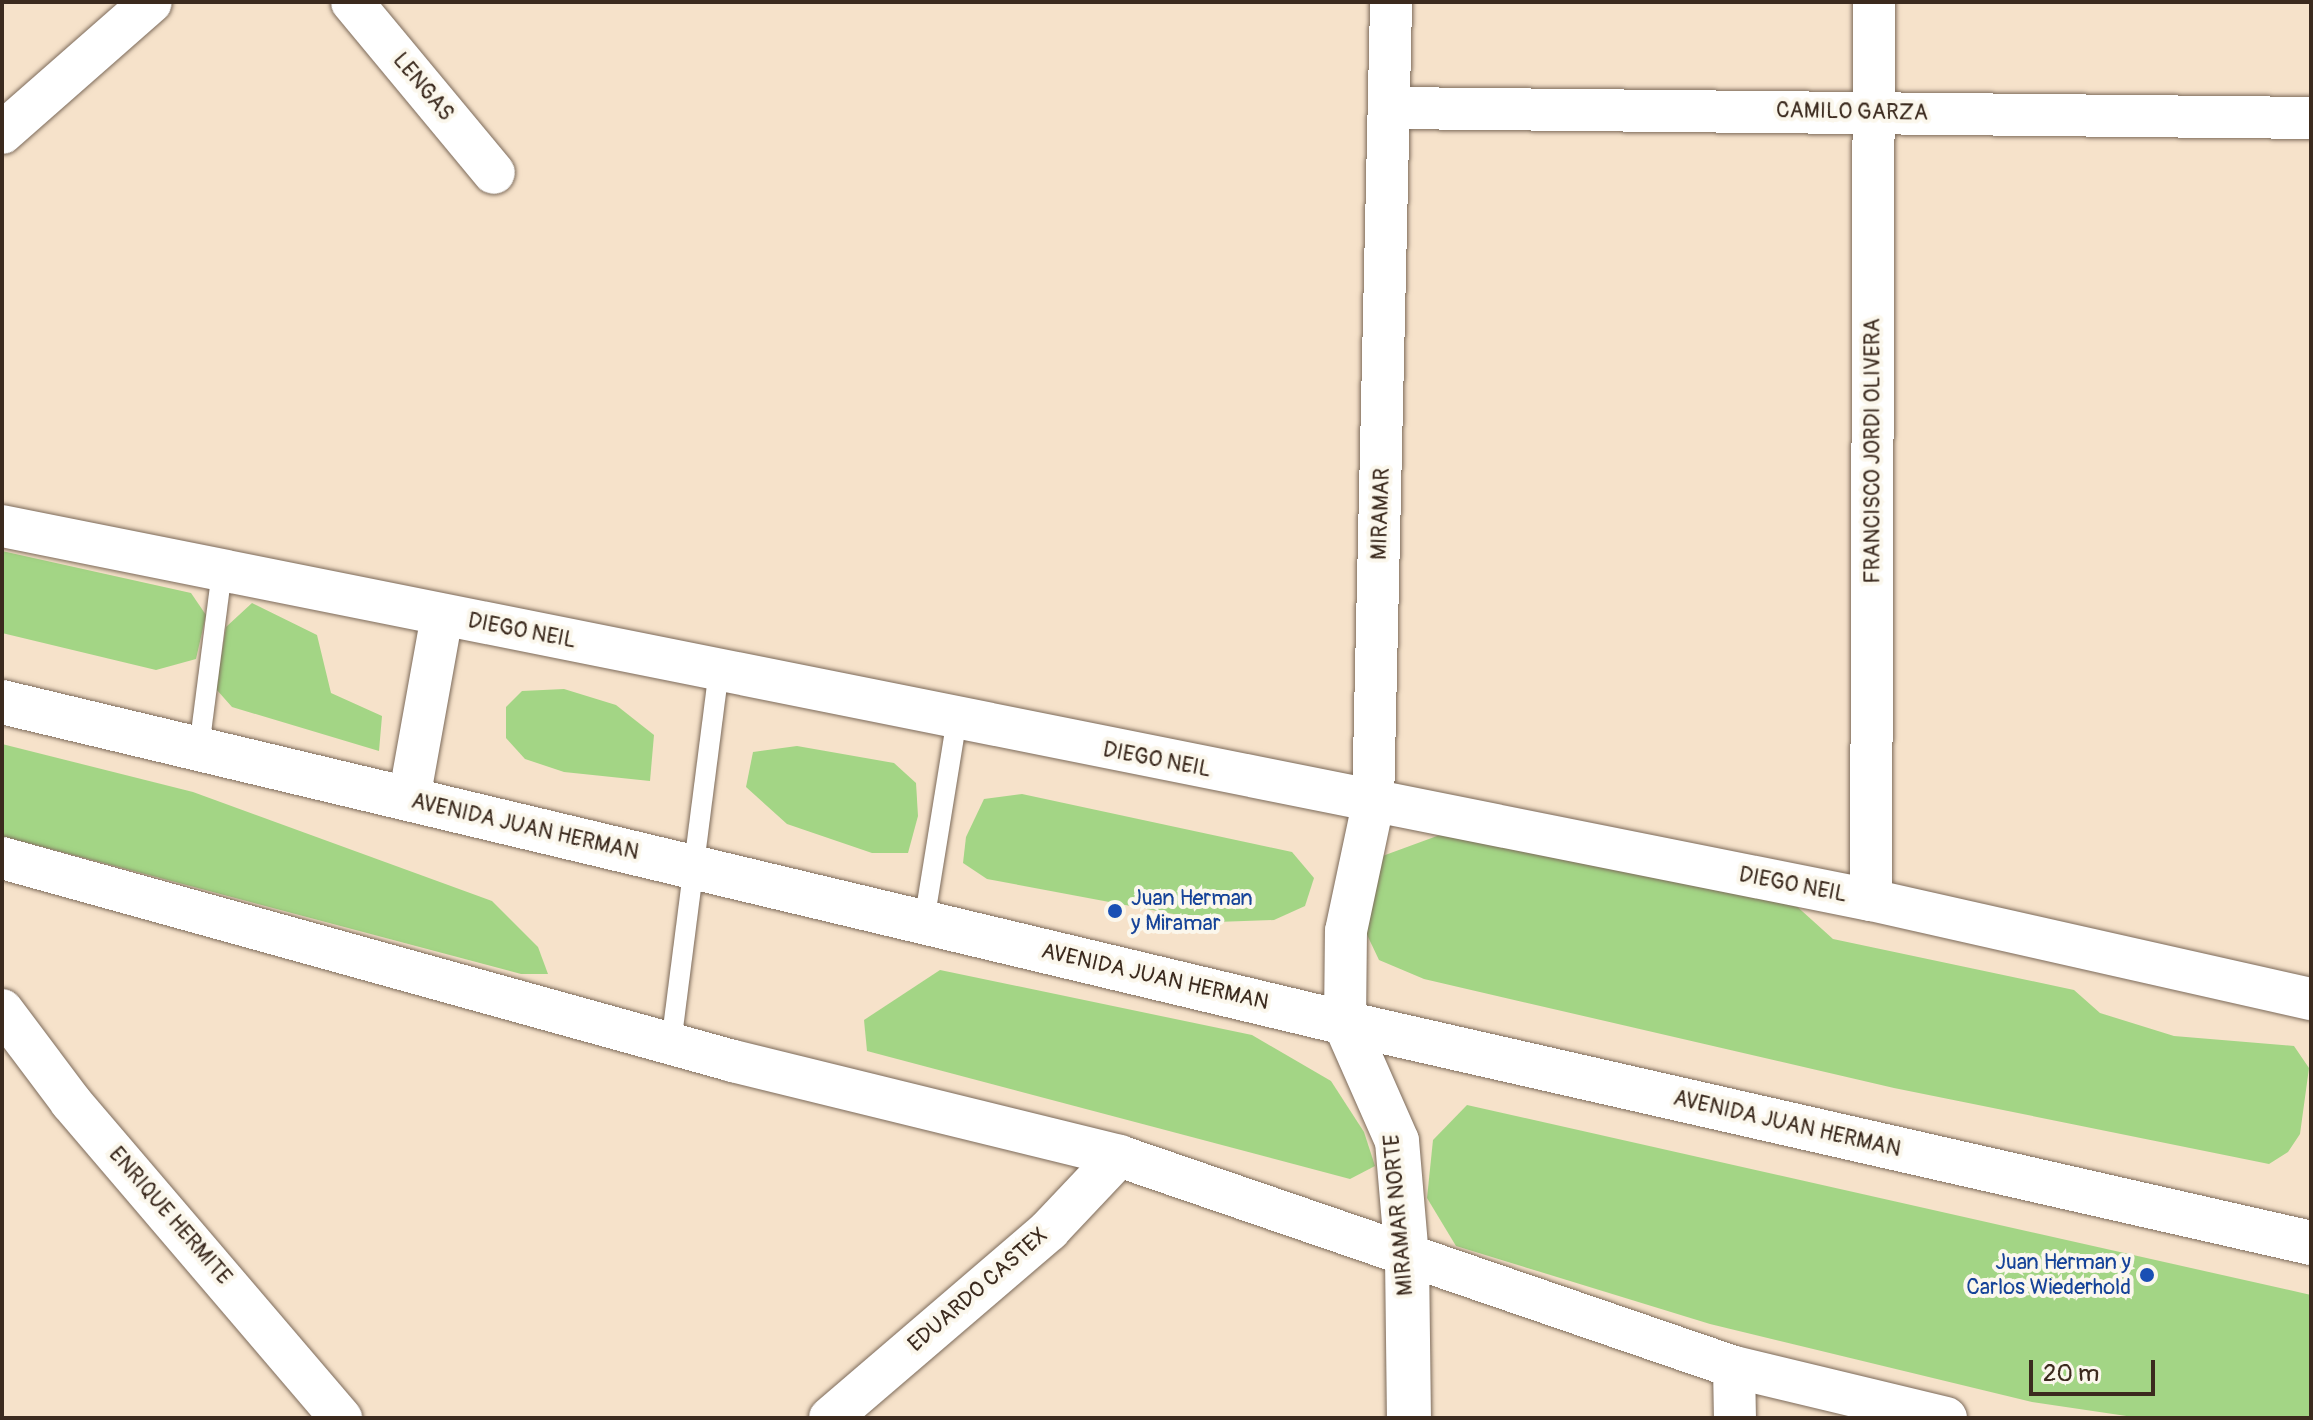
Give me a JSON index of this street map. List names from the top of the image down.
{
  "streets": {
    "main road": ["AVENIDA JUAN HERMAN", "MIRAMAR NORTE"],
    "street": [
      "LENGAS",
      "CAMILO GARZA",
      "FRANCISCO JORDI OLIVERA",
      "MIRAMAR",
      "DIEGO NEIL",
      "ENRIQUE HERMITE",
      "EDUARDO CASTEX"
    ]
  },
  "crossings": [
    ["CAMILO GARZA", "FRANCISCO JORDI OLIVERA"],
    ["CAMILO GARZA", "MIRAMAR"],
    ["FRANCISCO JORDI OLIVERA", "DIEGO NEIL"],
    ["MIRAMAR", "DIEGO NEIL"],
    ["MIRAMAR", "AVENIDA JUAN HERMAN"],
    ["MIRAMAR", "MIRAMAR NORTE"],
    ["AVENIDA JUAN HERMAN", "MIRAMAR NORTE"]
  ],
  "places": ["Juan Herman y Miramar", "Juan Herman y Carlos Wiederhold"],
  "scale_bar": "20 m"
}
